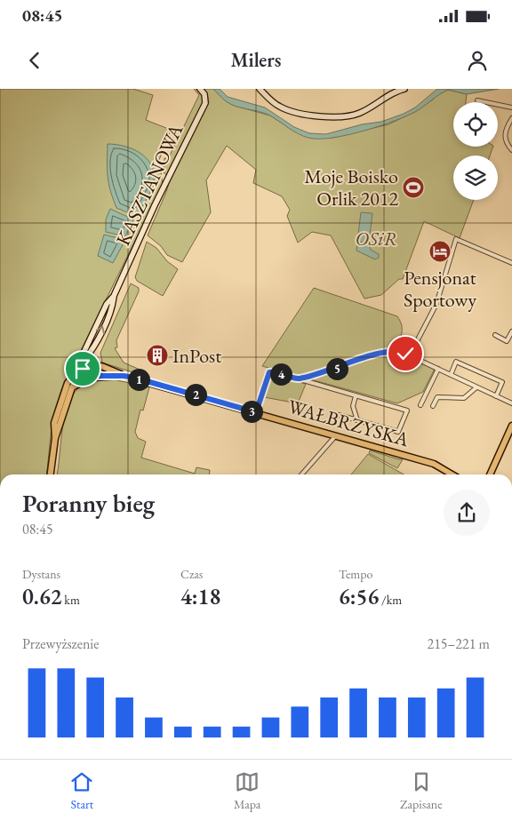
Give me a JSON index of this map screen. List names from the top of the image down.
{
  "streets": {
    "main road": ["WAŁBRZYSKA"],
    "street": ["KASZTANOWA"]
  },
  "crossings": [
    ["KASZTANOWA", "WAŁBRZYSKA"]
  ],
  "parks": ["OSiR"],
  "places": {
    "sports": ["Moje Boisko Orlik 2012"],
    "hotel": ["Pensjonat Sportowy"],
    "building": ["InPost"]
  },
  "page": {
    "status": "08:45",
    "header": "Milers",
    "pins": [
      "5",
      "4",
      "1",
      "2",
      "3"
    ],
    "heading": ["Poranny bieg", "08:45"],
    "stats": [
      ["Dystans", "0.62 km"],
      ["Czas", "4:18"],
      ["Tempo", "6:56 /km"]
    ],
    "chart": ["Przewyższenie", "215–221 m"],
    "tabs": ["Start", "Mapa", "Zapisane"]
  }
}
